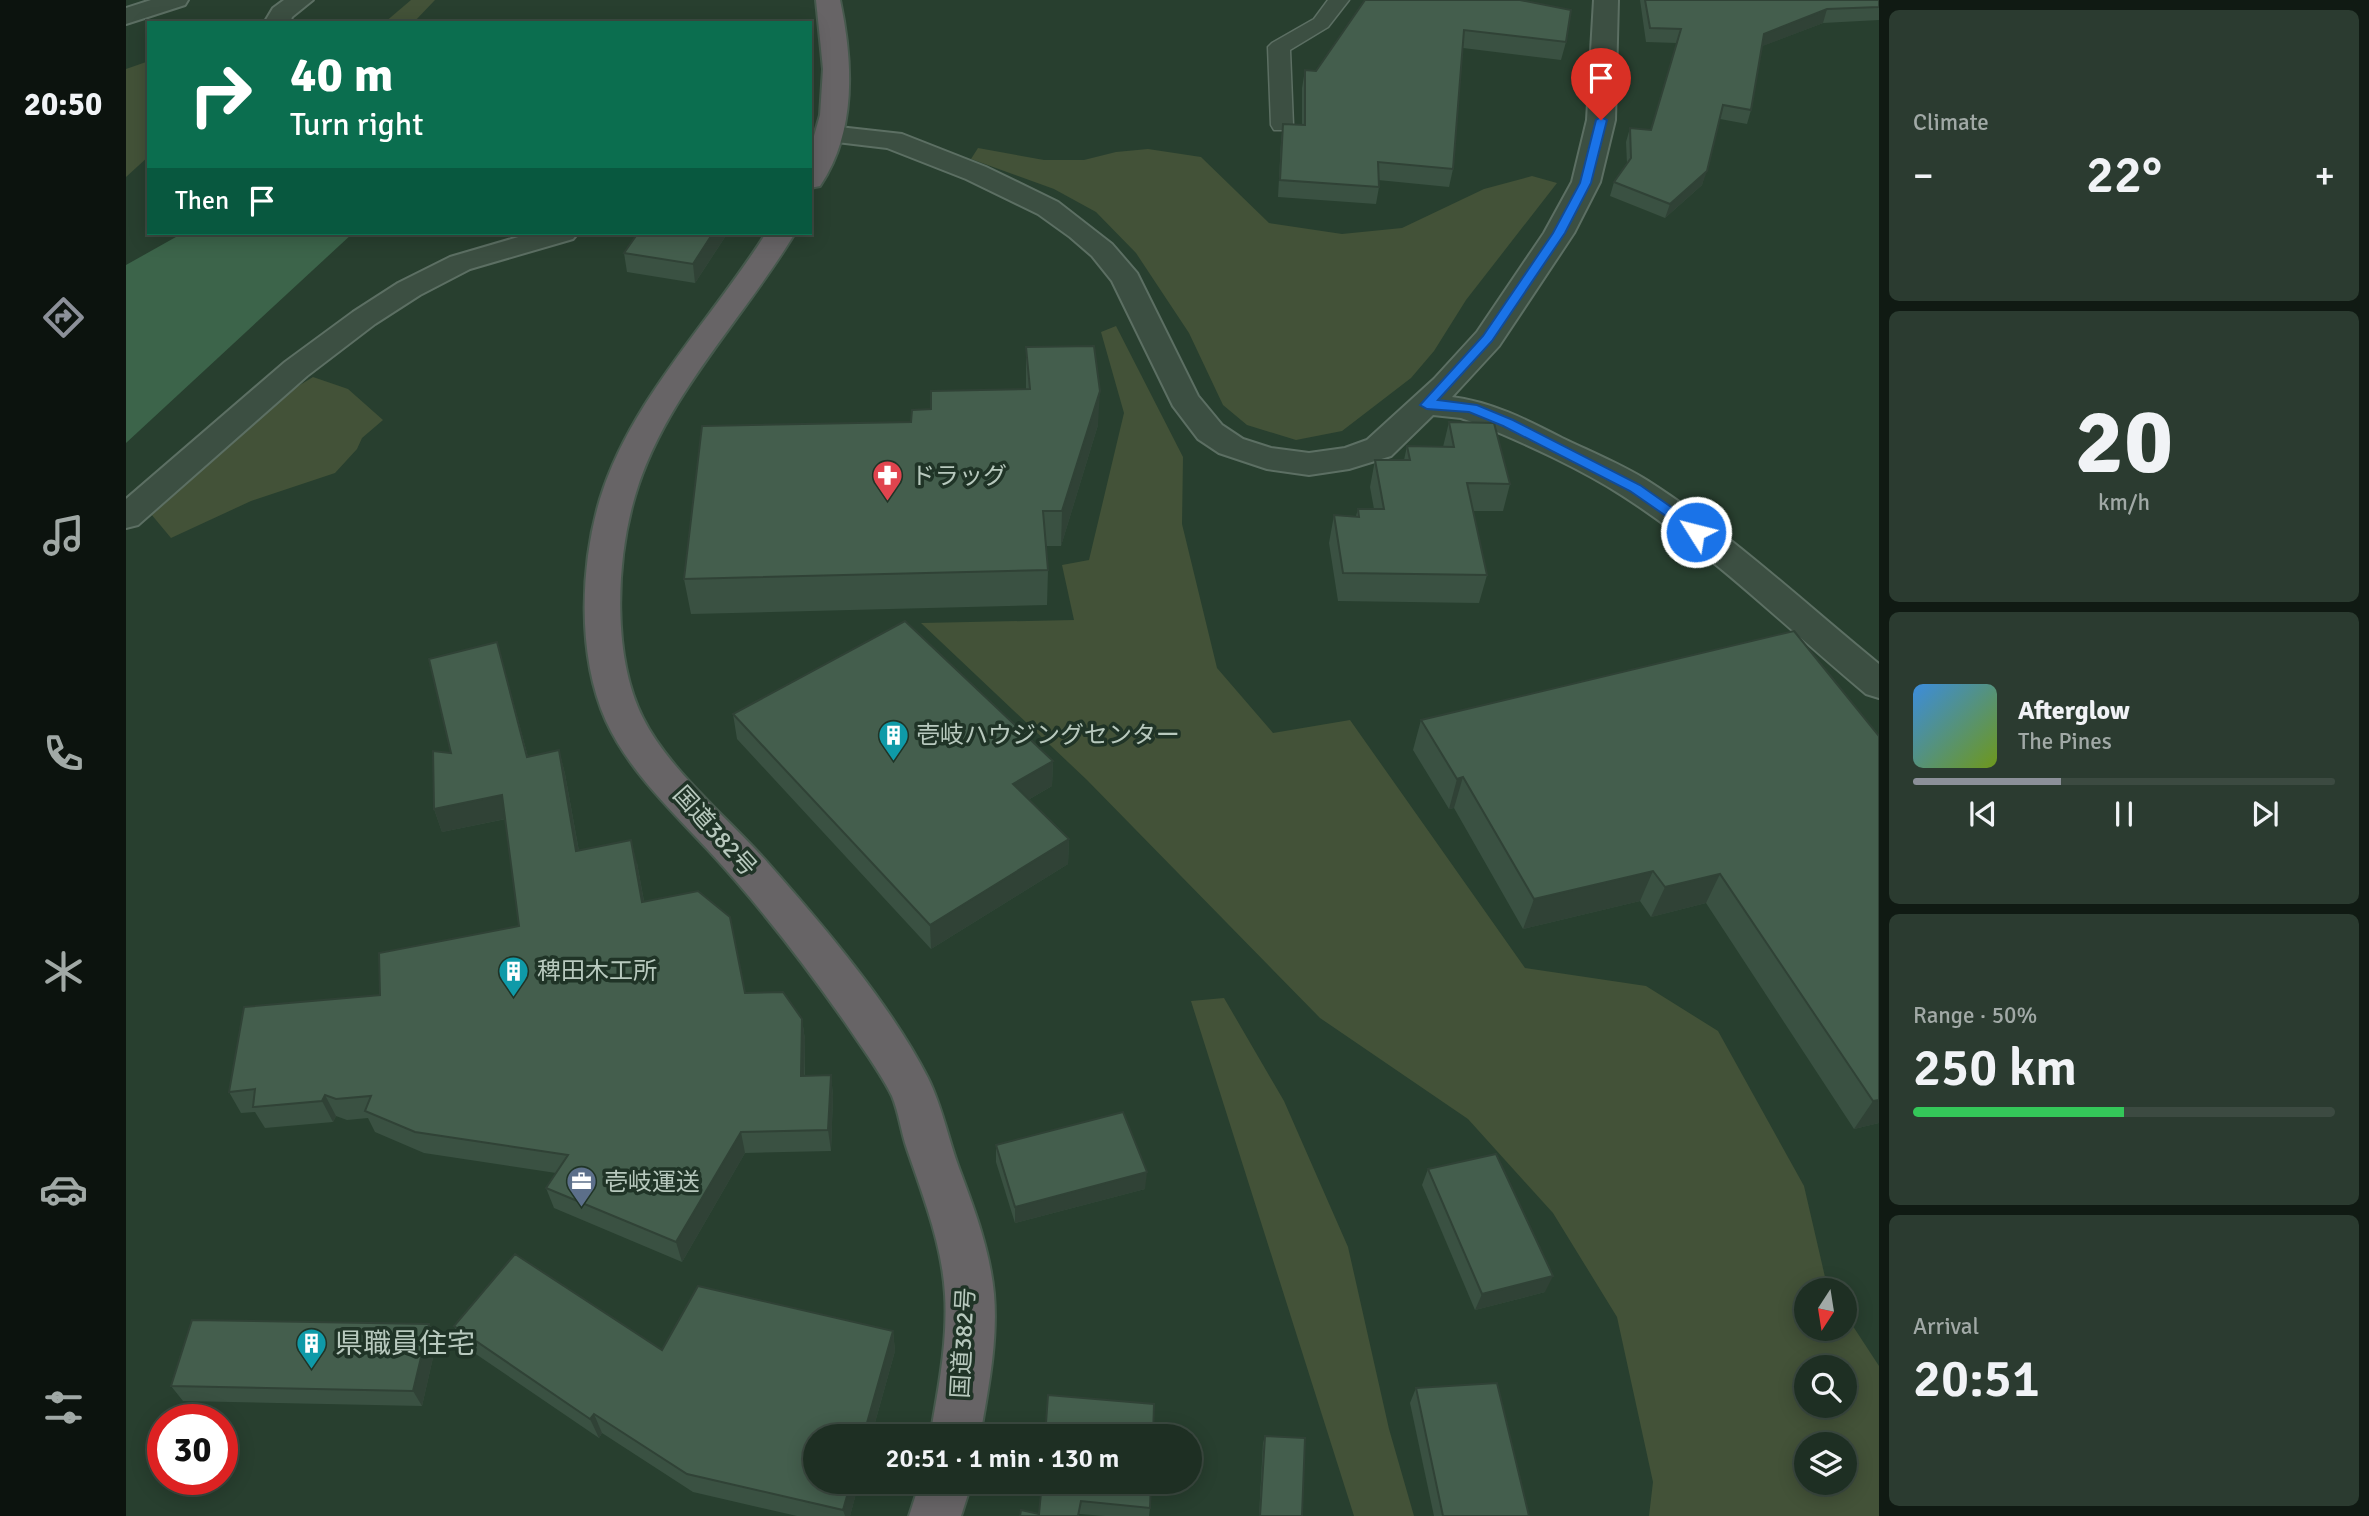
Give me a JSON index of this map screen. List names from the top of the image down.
{
  "streets": {
    "highway": ["国道382号"]
  },
  "places": {
    "pharmacy": ["ドラッグ"],
    "building": ["壱岐ハウジングセンター", "稗田木工所", "県職員住宅"],
    "office": ["壱岐運送"]
  },
  "north": "bottom",
  "page": {
    "tabs": "20:50",
    "tile": [
      "Climate",
      ["20", "km/h"],
      ["Range · 50%", "250 km"],
      ["Arrival", "20:51"]
    ],
    "turn": ["40 m", "Turn right"],
    "heat": ["−", "22°", "+"],
    "then": "Then",
    "song": ["Afterglow", "The Pines"],
    "limit": "30",
    "trip": "20:51 · 1 min · 130 m"
  }
}
